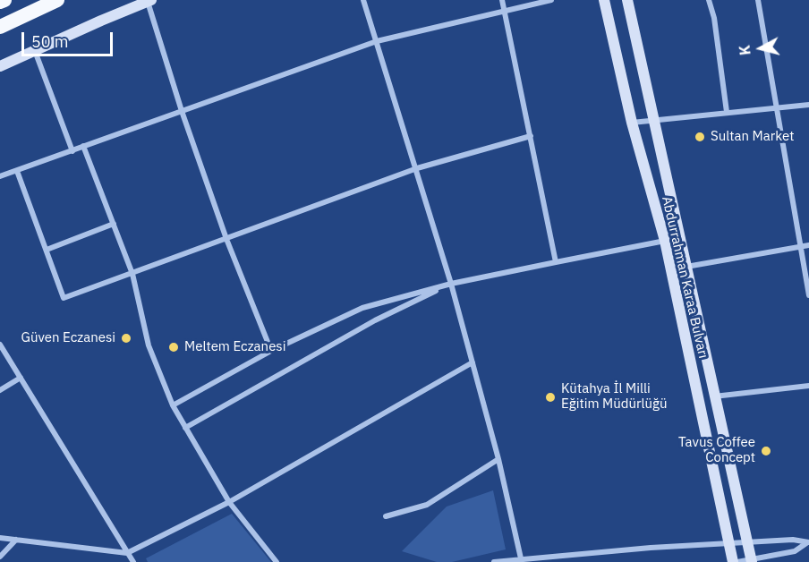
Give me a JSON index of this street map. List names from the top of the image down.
{
  "streets": {
    "main road": ["Abdurrahman Karaa Bulvarı"]
  },
  "places": [
    "Sultan Market",
    "Güven Eczanesi",
    "Meltem Eczanesi",
    "Kütahya İl Milli Eğitim Müdürlüğü",
    "Tavus Coffee Concept"
  ],
  "scale_bar": "50 m",
  "north": "left"
}
